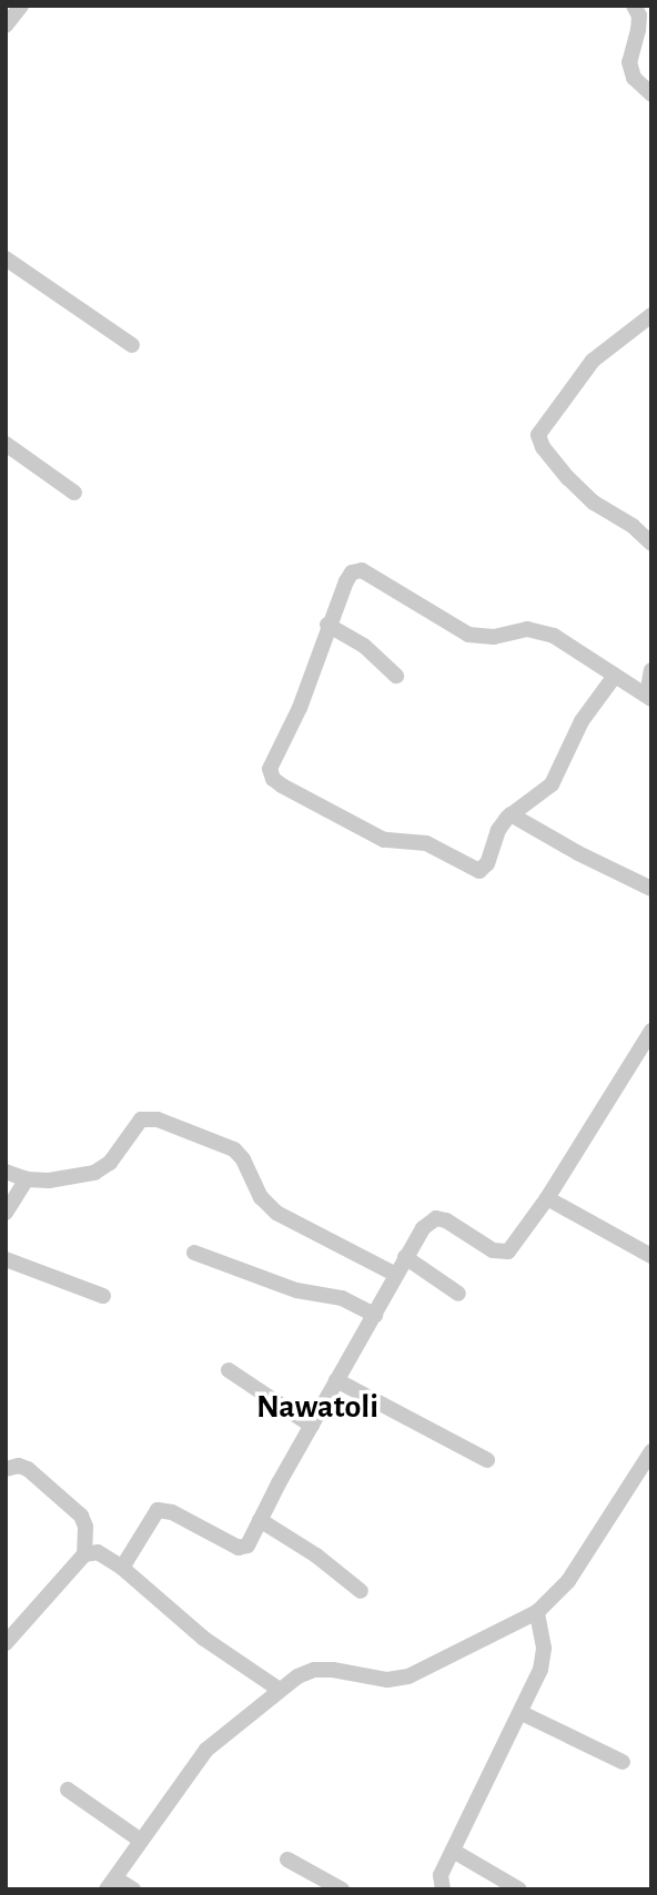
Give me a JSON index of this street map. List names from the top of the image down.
{
  "districts": ["Nawatoli"]
}
